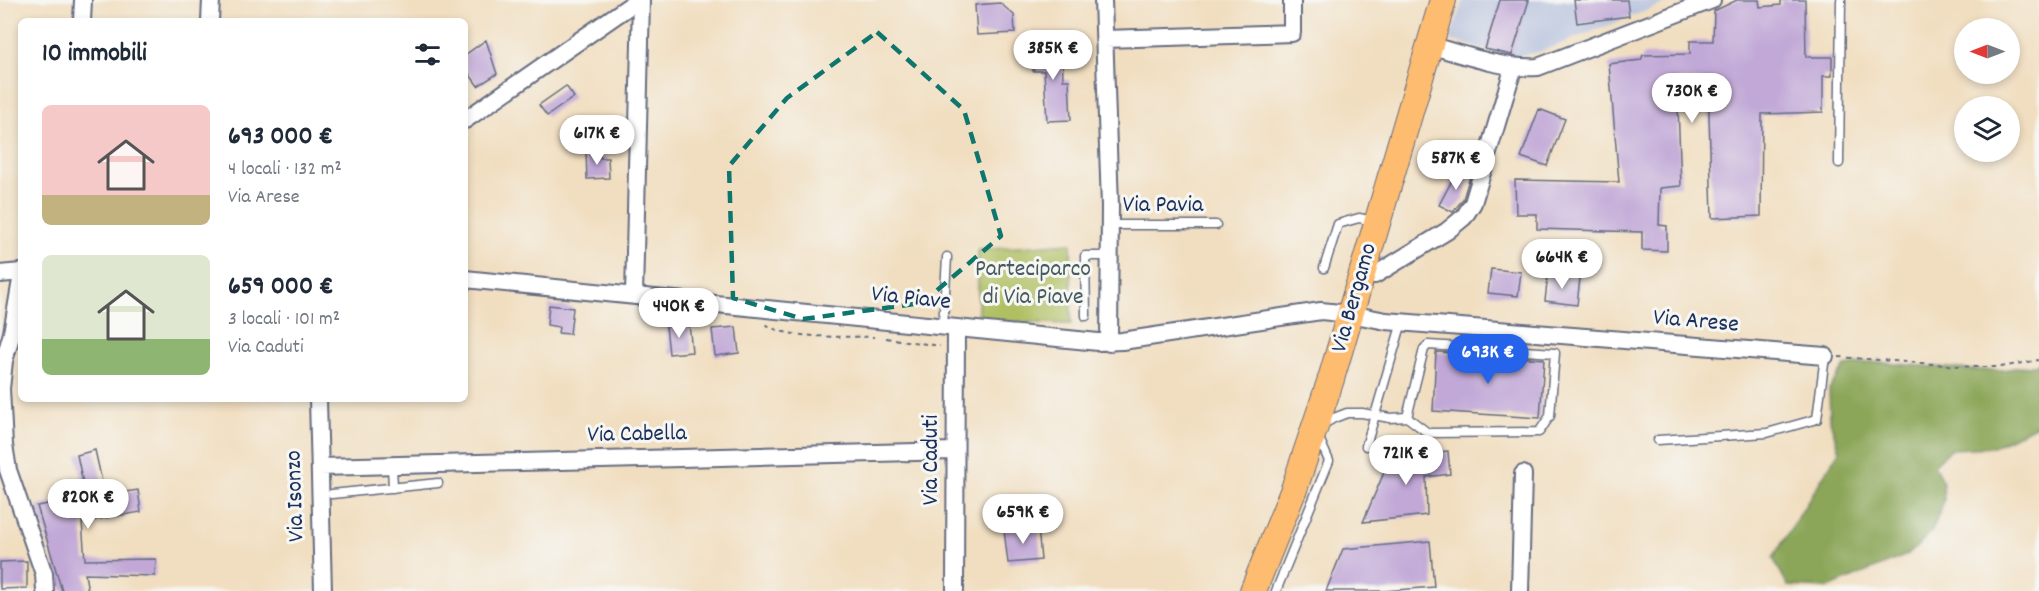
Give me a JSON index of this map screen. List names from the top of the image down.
{
  "streets": {
    "main road": ["Via Bergamo"],
    "street": [
      "Via Piave",
      "Via Arese",
      "Via Cabella",
      "Via Caduti",
      "Via Isonzo"
    ],
    "lane": ["Via Pavia"]
  },
  "crossings": [
    ["Via Bergamo", "Via Piave"],
    ["Via Bergamo", "Via Arese"],
    ["Via Piave", "Via Arese"],
    ["Via Piave", "Via Caduti"],
    ["Via Cabella", "Via Caduti"],
    ["Via Cabella", "Via Isonzo"]
  ],
  "parks": ["Parteciparco di Via Piave"],
  "north": "left",
  "page": {
    "heading": "10 immobili",
    "price": [
      "385K €",
      "730K €",
      "617K €",
      "587K €",
      "664K €",
      "440K €",
      "693K €",
      "721K €",
      "820K €",
      "659K €"
    ],
    "list": [
      {
        "name": "693 000 €",
        "note": "4 locali · 132 m² · Via Arese"
      },
      {
        "name": "659 000 €",
        "note": "3 locali · 101 m² · Via Caduti"
      }
    ]
  }
}
